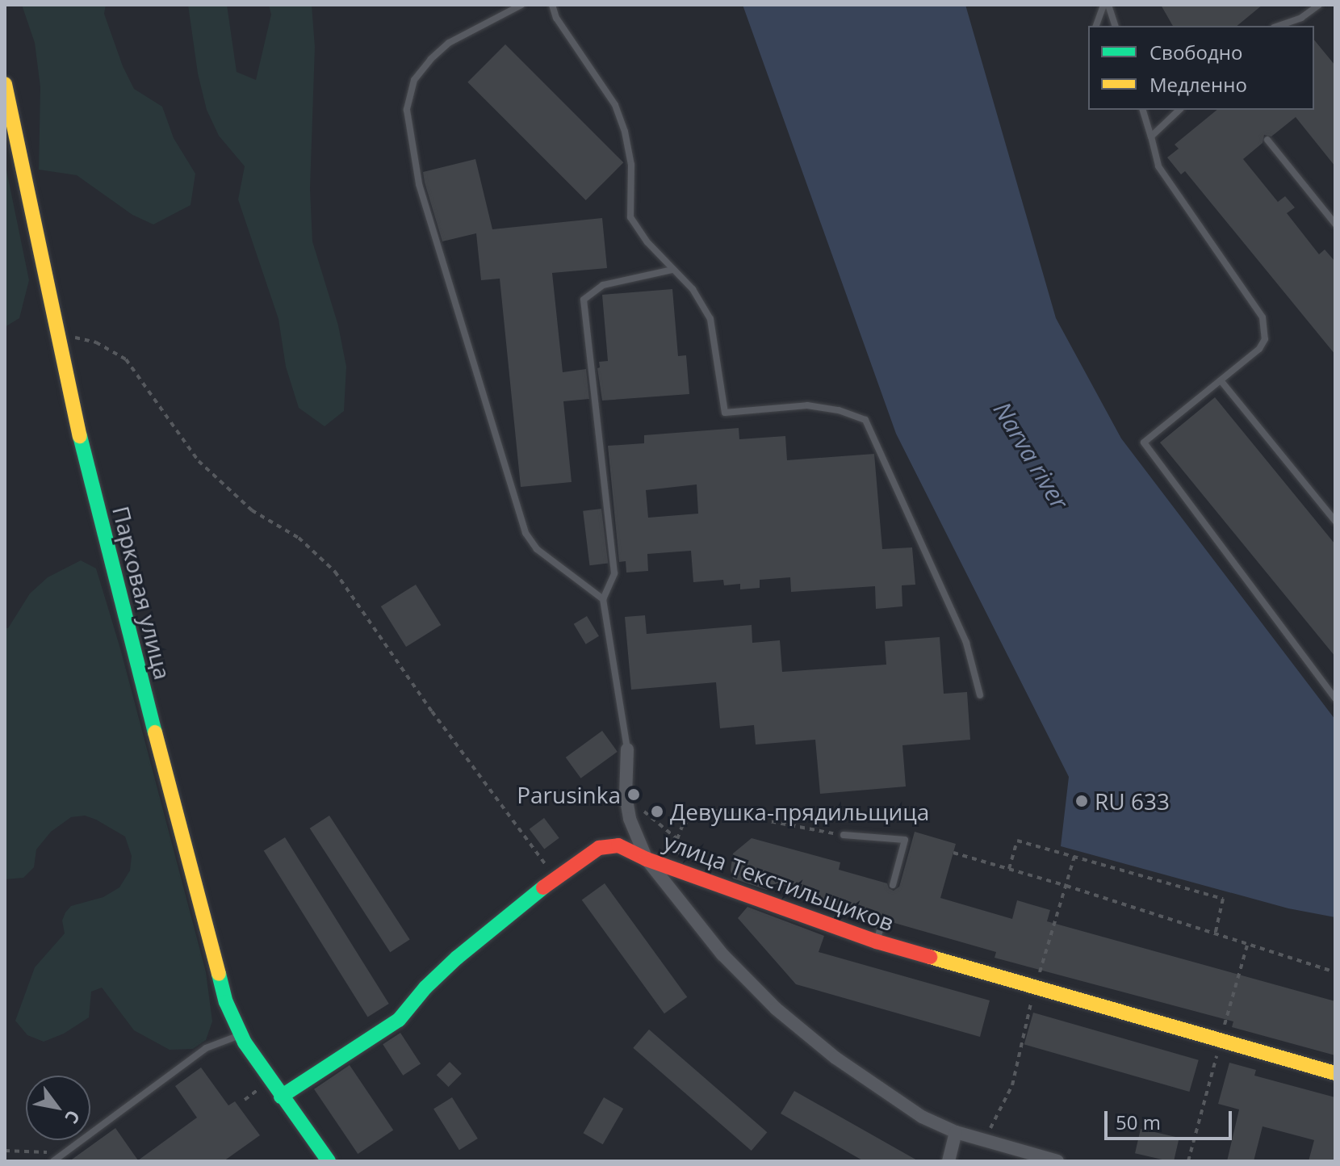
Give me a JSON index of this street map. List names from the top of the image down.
{
  "streets": {
    "street": ["Парковая улица", "улица Текстильщиков"]
  },
  "crossings": [
    ["Парковая улица", "улица Текстильщиков"]
  ],
  "water": ["Narva river"],
  "places": ["Parusinka", "RU 633", "Девушка-прядильщица"],
  "legend": ["Свободно", "Медленно"],
  "scale_bar": "50 m",
  "north": "bottom right"
}
